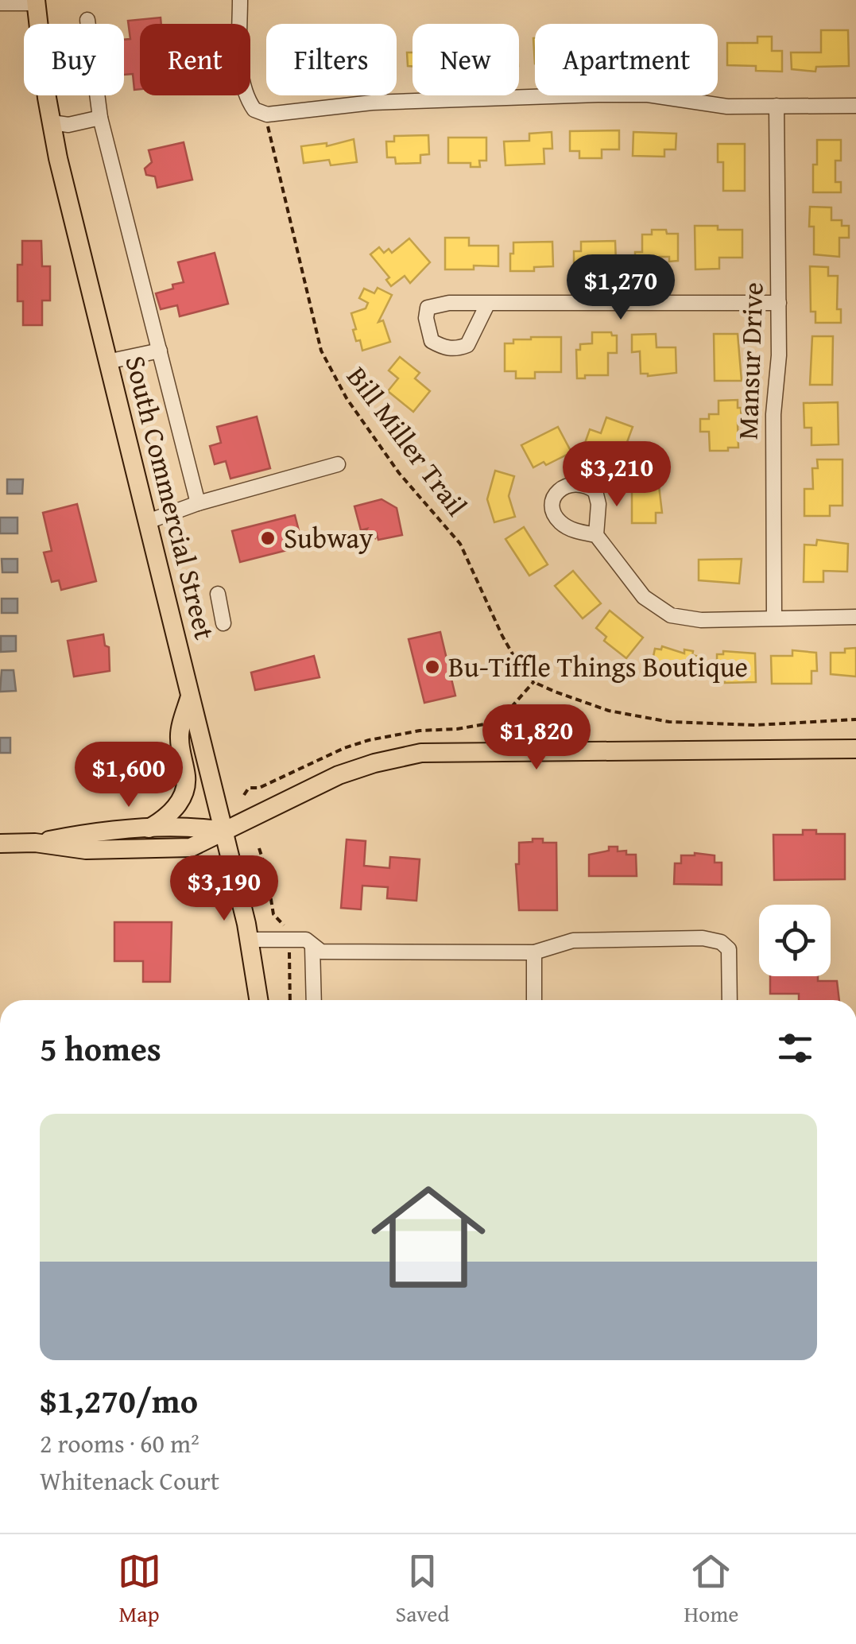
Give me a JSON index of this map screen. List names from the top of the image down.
{
  "streets": {
    "main road": ["South Commercial Street"],
    "street": ["Mansur Drive"],
    "path": ["Bill Miller Trail"]
  },
  "places": ["Subway", "Bu-Tiffle Things Boutique"],
  "page": {
    "chip": [
      "Buy",
      "Rent",
      "Filters",
      "New",
      "Apartment"
    ],
    "price": [
      "$1,270",
      "$3,210",
      "$1,820",
      "$1,600",
      "$3,190"
    ],
    "heading": "5 homes",
    "list": [
      {
        "name": "$1,270/mo",
        "note": "2 rooms · 60 m² · Whitenack Court"
      }
    ],
    "tabs": ["Map", "Saved", "Home"]
  }
}
